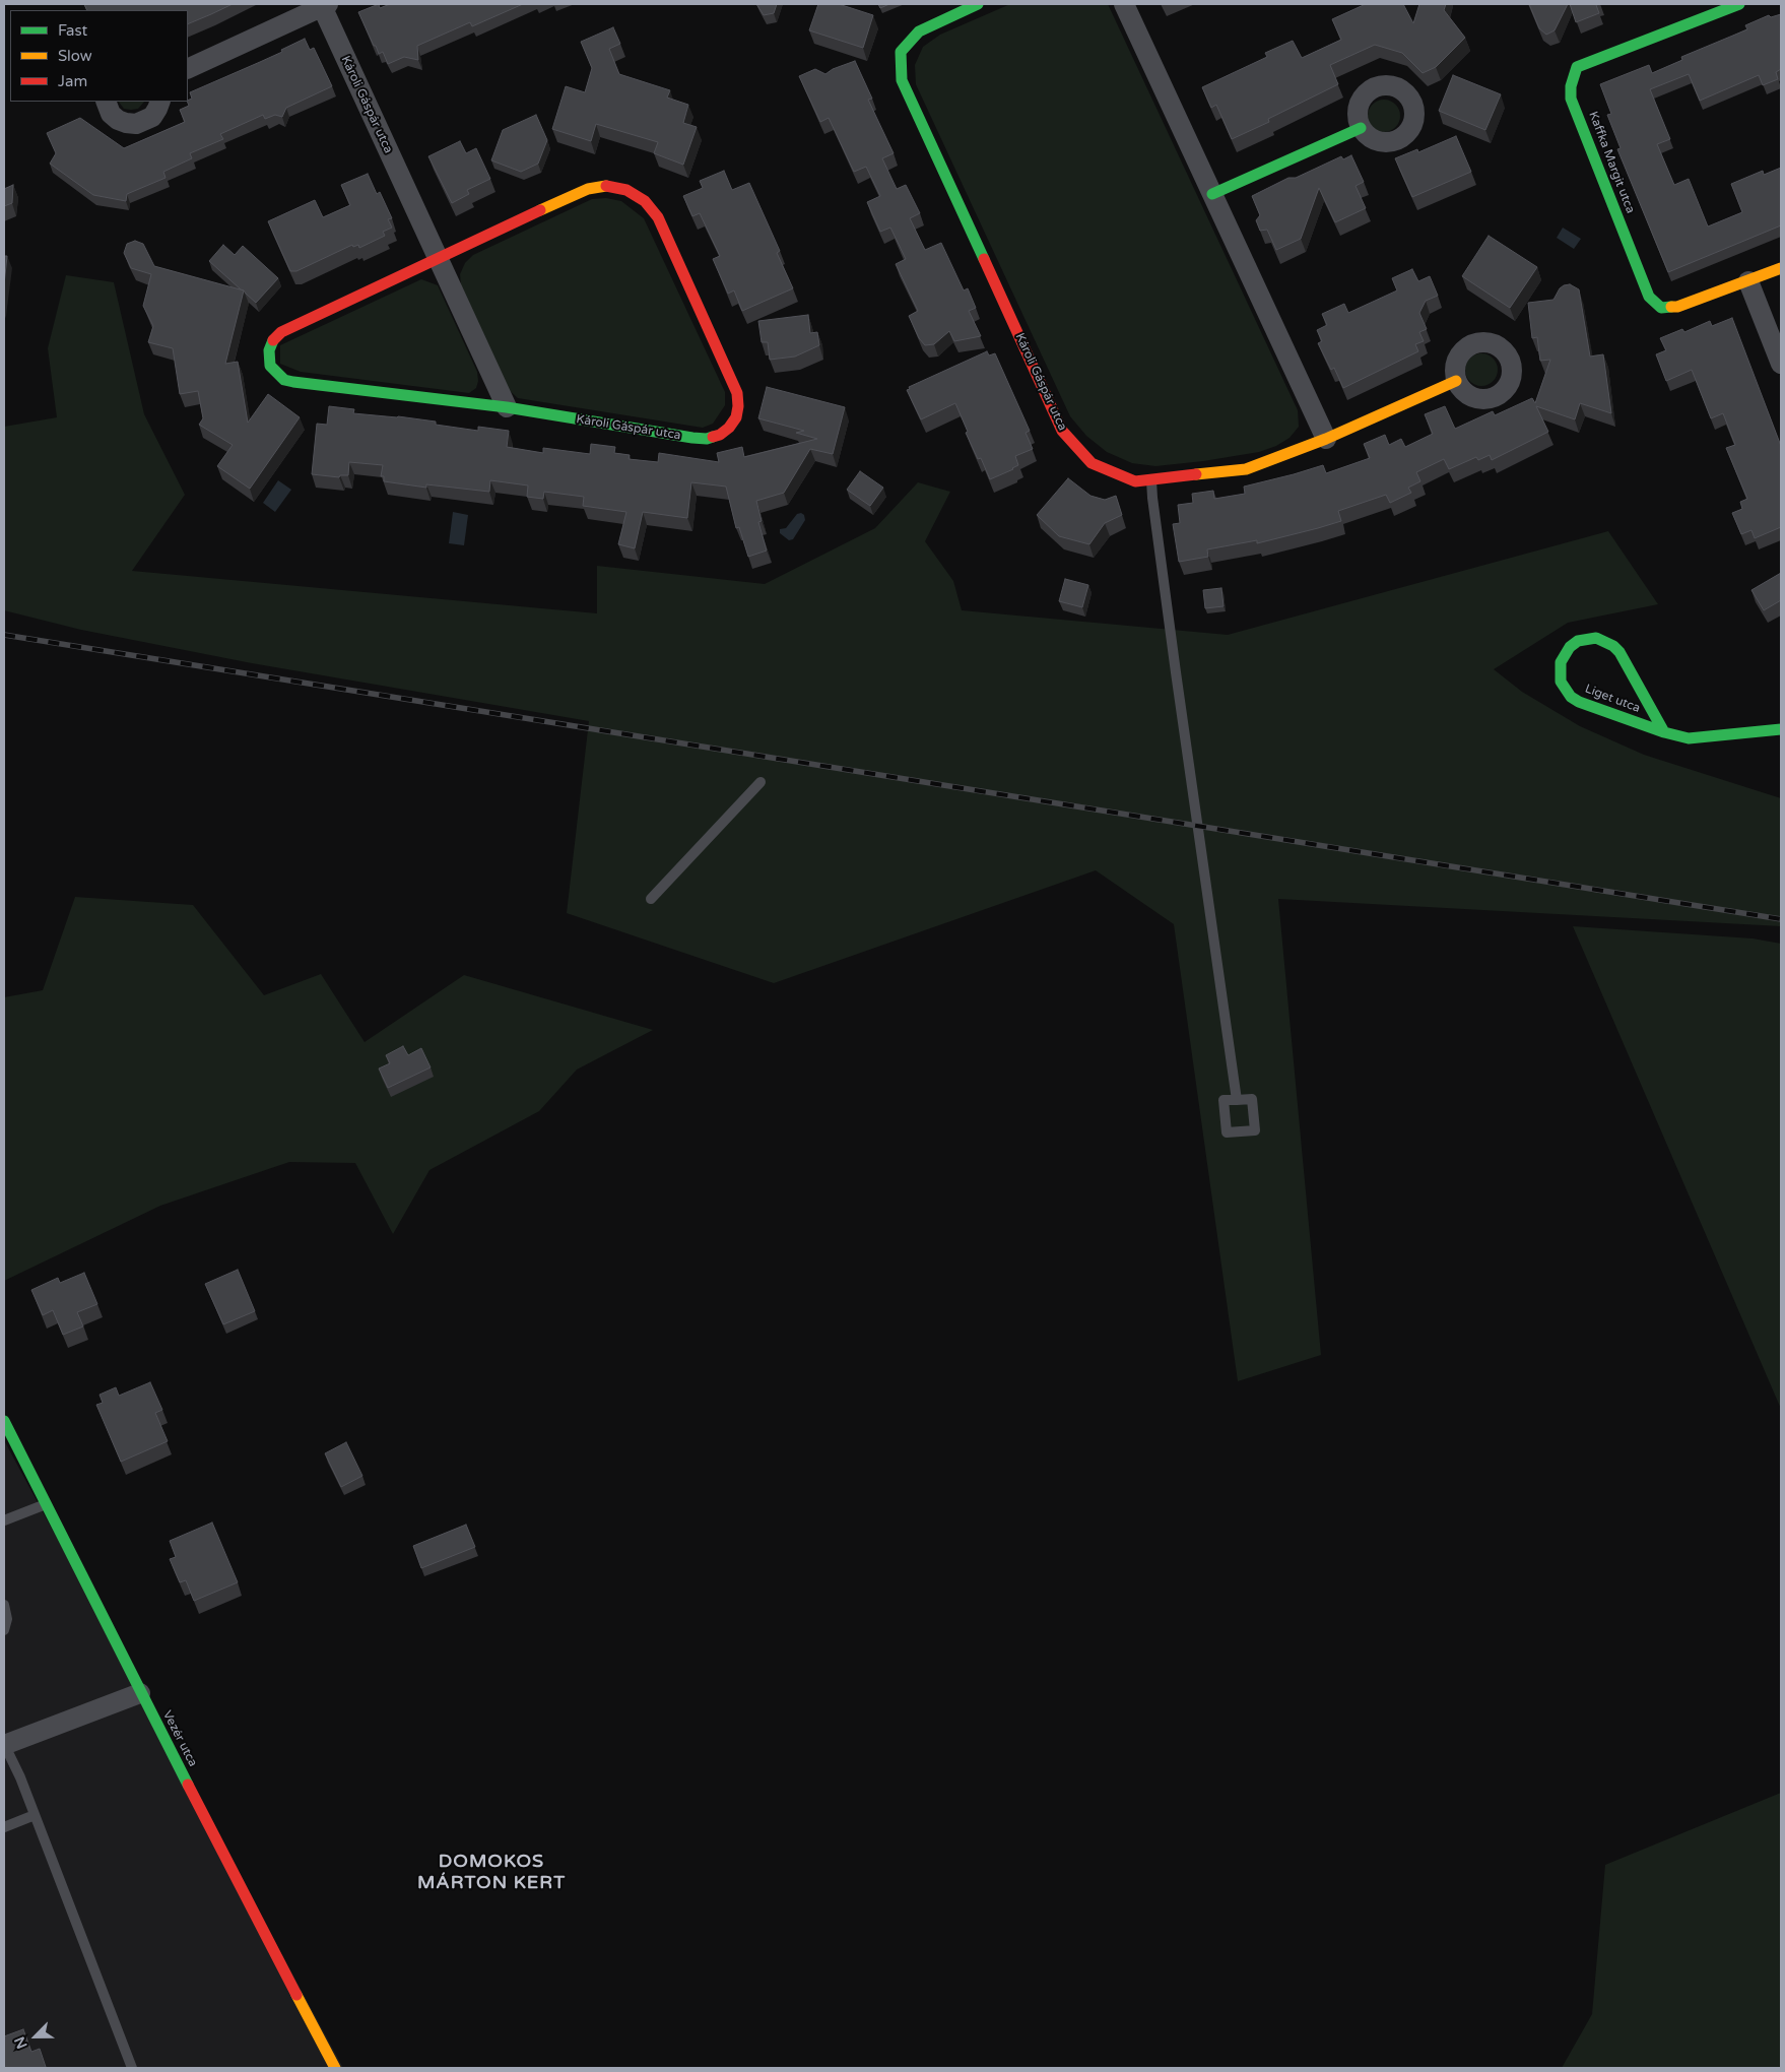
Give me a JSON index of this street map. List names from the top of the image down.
{
  "streets": {
    "street": [
      "Károli Gáspár utca",
      "Kaffka Margit utca",
      "Liget utca",
      "Vezér utca"
    ]
  },
  "districts": ["DOMOKOS MÁRTON KERT"],
  "legend": ["Fast", "Slow", "Jam"],
  "north": "bottom left"
}
